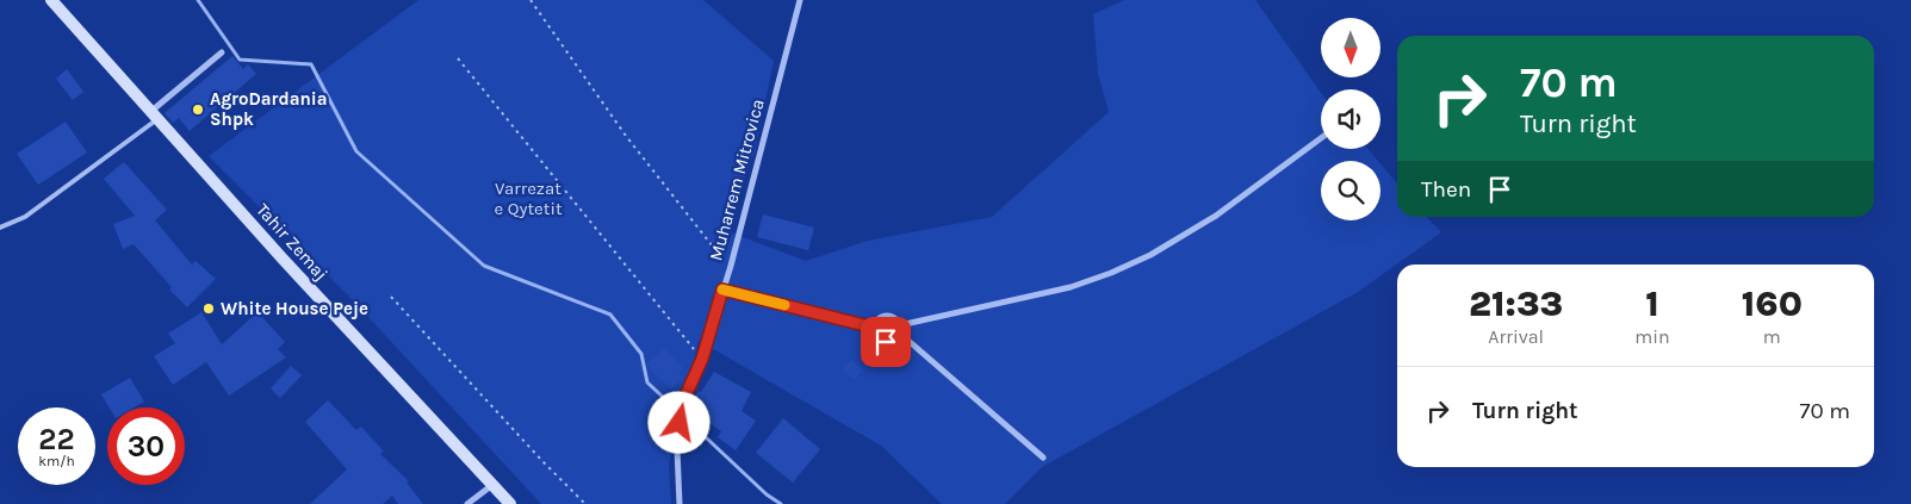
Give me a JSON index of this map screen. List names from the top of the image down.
{
  "streets": {
    "main road": ["Tahir Zemaj"],
    "street": ["Muharrem Mitrovica"]
  },
  "parks": ["Varrezat e Qytetit"],
  "places": ["AgroDardania Shpk", "White House Peje"],
  "north": "bottom",
  "page": {
    "turn": ["70 m", "Turn right"],
    "then": "Then",
    "eta": [
      "21:33",
      "Arrival",
      "1",
      "min",
      "160",
      "m"
    ],
    "list": [
      {
        "name": "Turn right",
        "value": "70 m"
      }
    ],
    "speed": "22 km/h",
    "limit": "30"
  }
}
